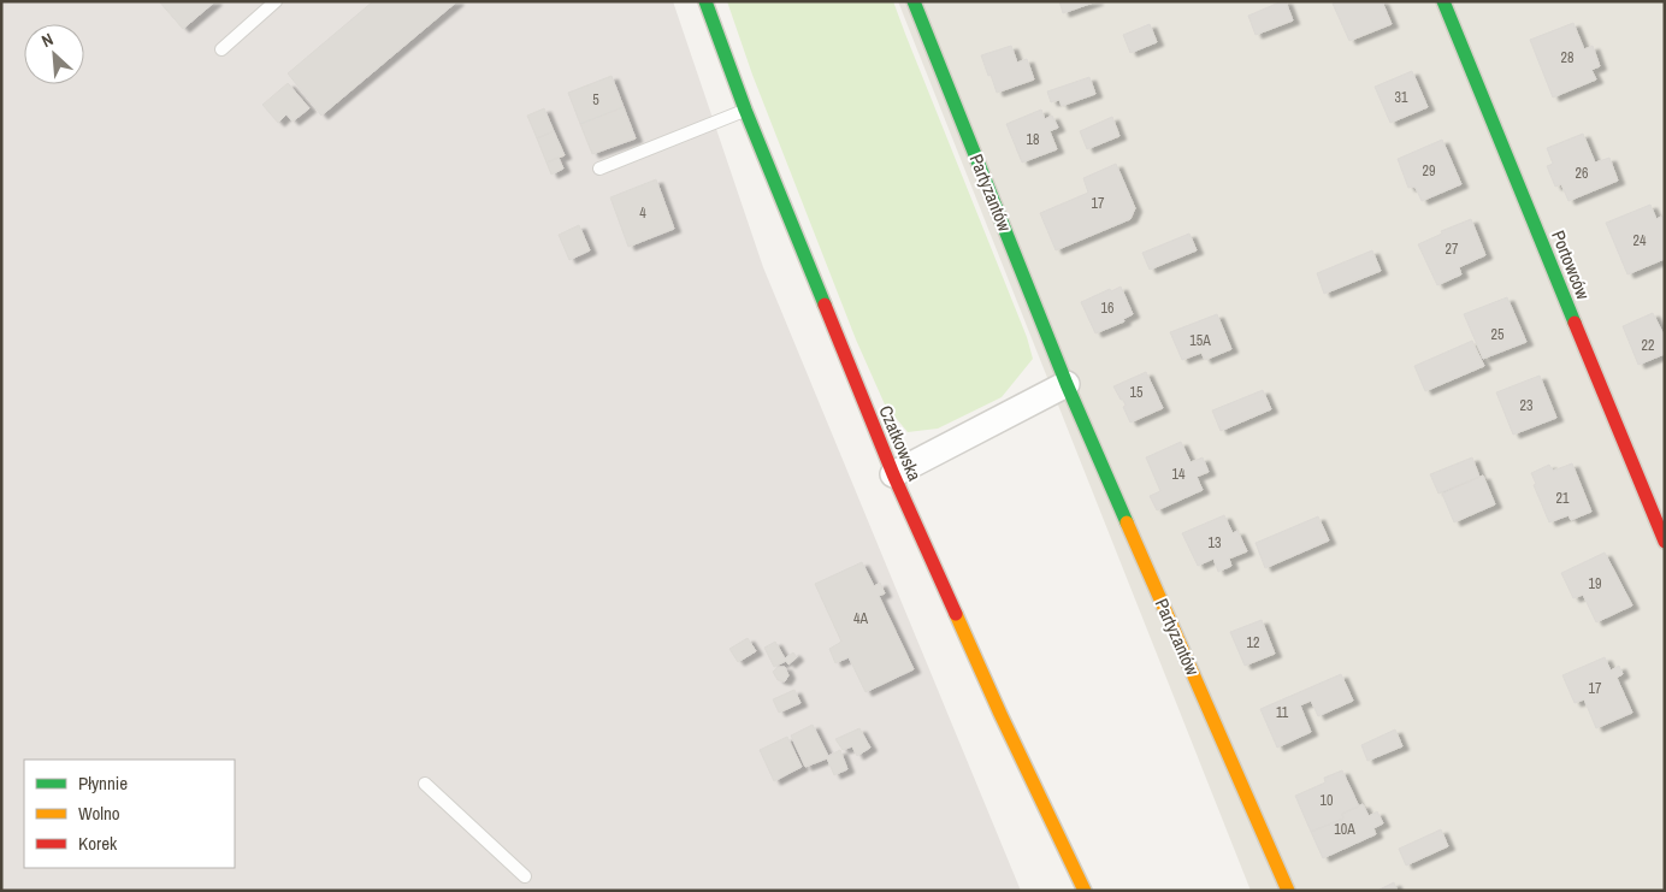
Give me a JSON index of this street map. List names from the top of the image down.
{
  "streets": {
    "street": ["Partyzantów", "Portowców", "Czatkowska"]
  },
  "house_numbers": [
    "28",
    "31",
    "5",
    "18",
    "29",
    "26",
    "17",
    "4",
    "24",
    "27",
    "16",
    "25",
    "15A",
    "22",
    "15",
    "23",
    "14",
    "21",
    "13",
    "19",
    "4A",
    "12",
    "17",
    "11",
    "10",
    "10A"
  ],
  "legend": ["Płynnie", "Wolno", "Korek"],
  "north": "top left"
}
